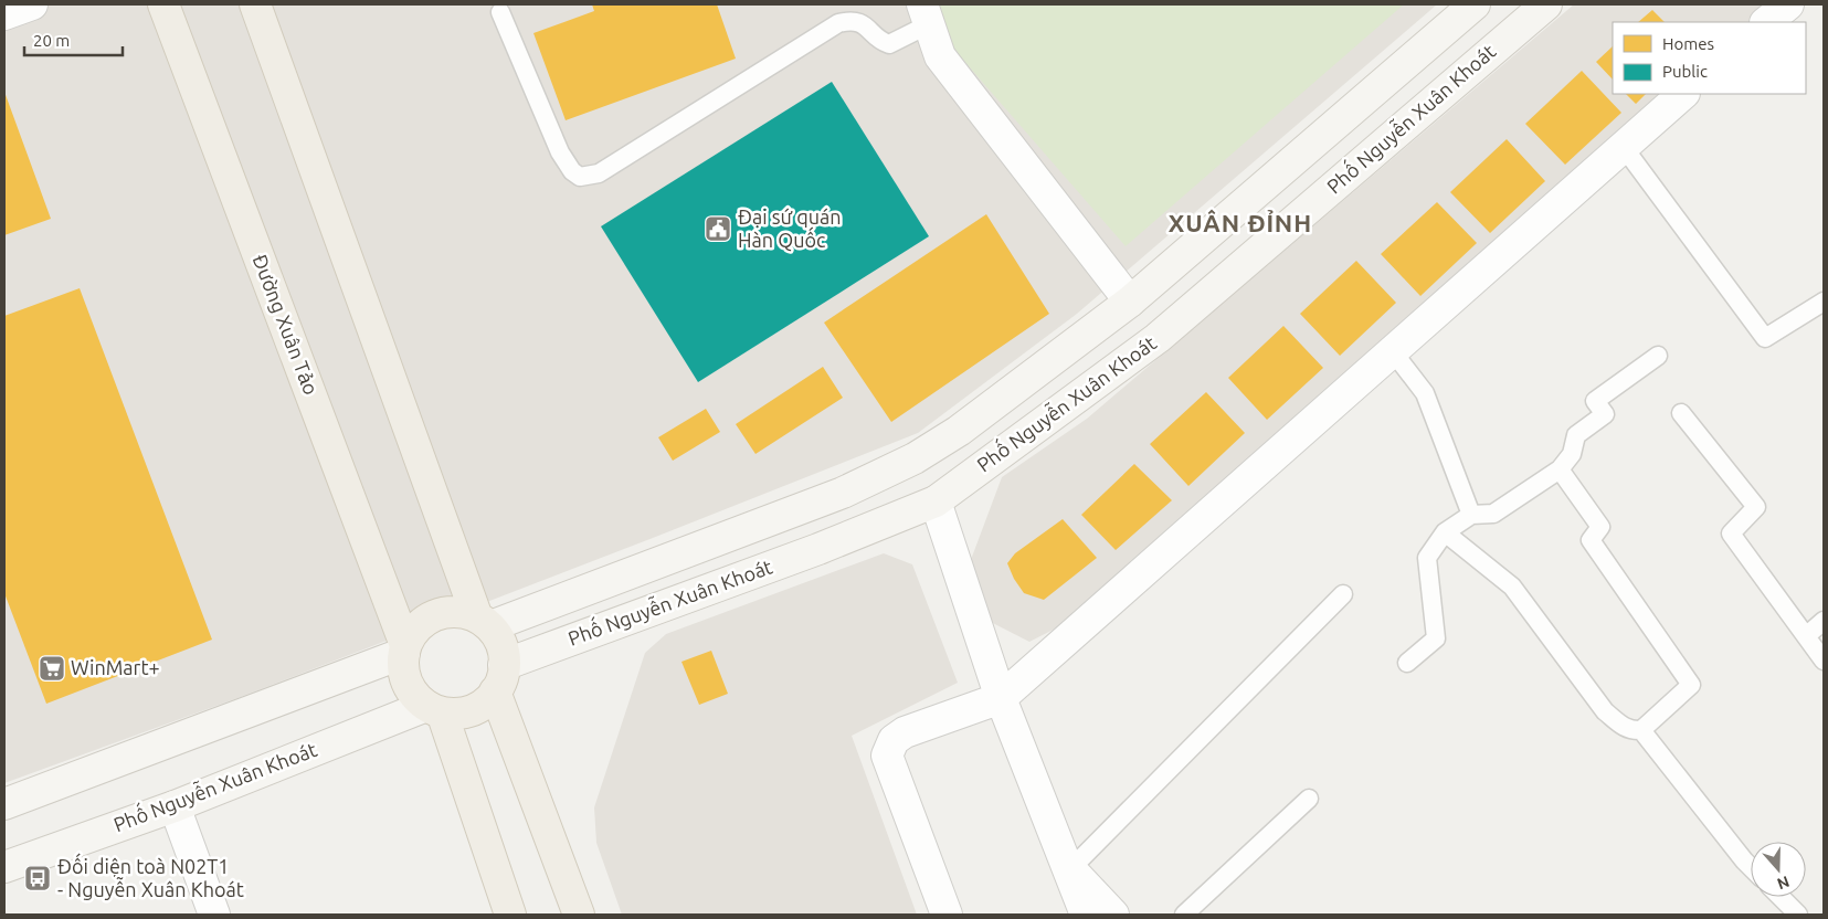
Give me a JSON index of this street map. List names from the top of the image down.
{
  "streets": {
    "main road": ["Đường Xuân Tảo"],
    "street": ["Phố Nguyễn Xuân Khoát"]
  },
  "crossings": [
    ["Phố Nguyễn Xuân Khoát", "Đường Xuân Tảo"]
  ],
  "districts": ["XUÂN ĐỈNH"],
  "places": {
    "public building": ["Đại sứ quán Hàn Quốc"],
    "supermarket": ["WinMart+"],
    "bus stop": ["Đối diện toà N02T1 - Nguyễn Xuân Khoát"]
  },
  "legend": ["Homes", "Public"],
  "scale_bar": "20 m",
  "north": "bottom"
}
